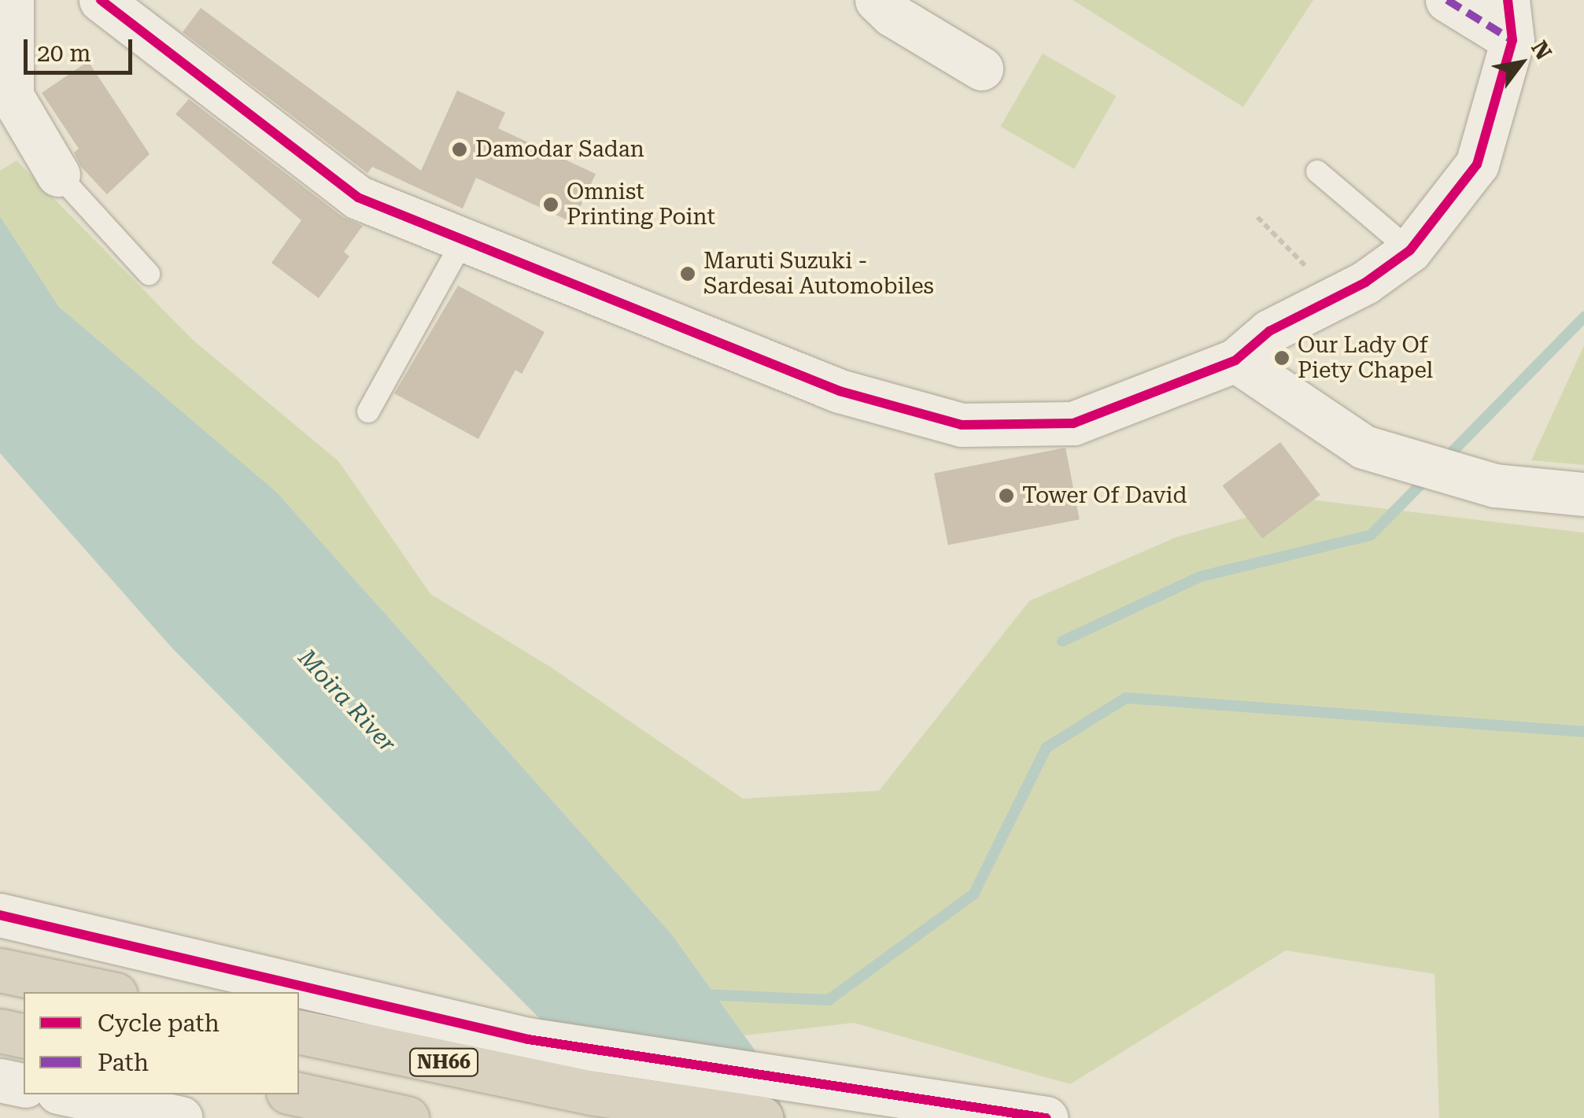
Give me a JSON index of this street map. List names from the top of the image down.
{
  "streets": {
    "highway": ["NH66"]
  },
  "water": ["Moira River"],
  "places": [
    "Damodar Sadan",
    "Omnist Printing Point",
    "Maruti Suzuki - Sardesai Automobiles",
    "Our Lady Of Piety Chapel",
    "Tower Of David"
  ],
  "legend": ["Cycle path", "Path"],
  "scale_bar": "20 m",
  "north": "top right"
}
